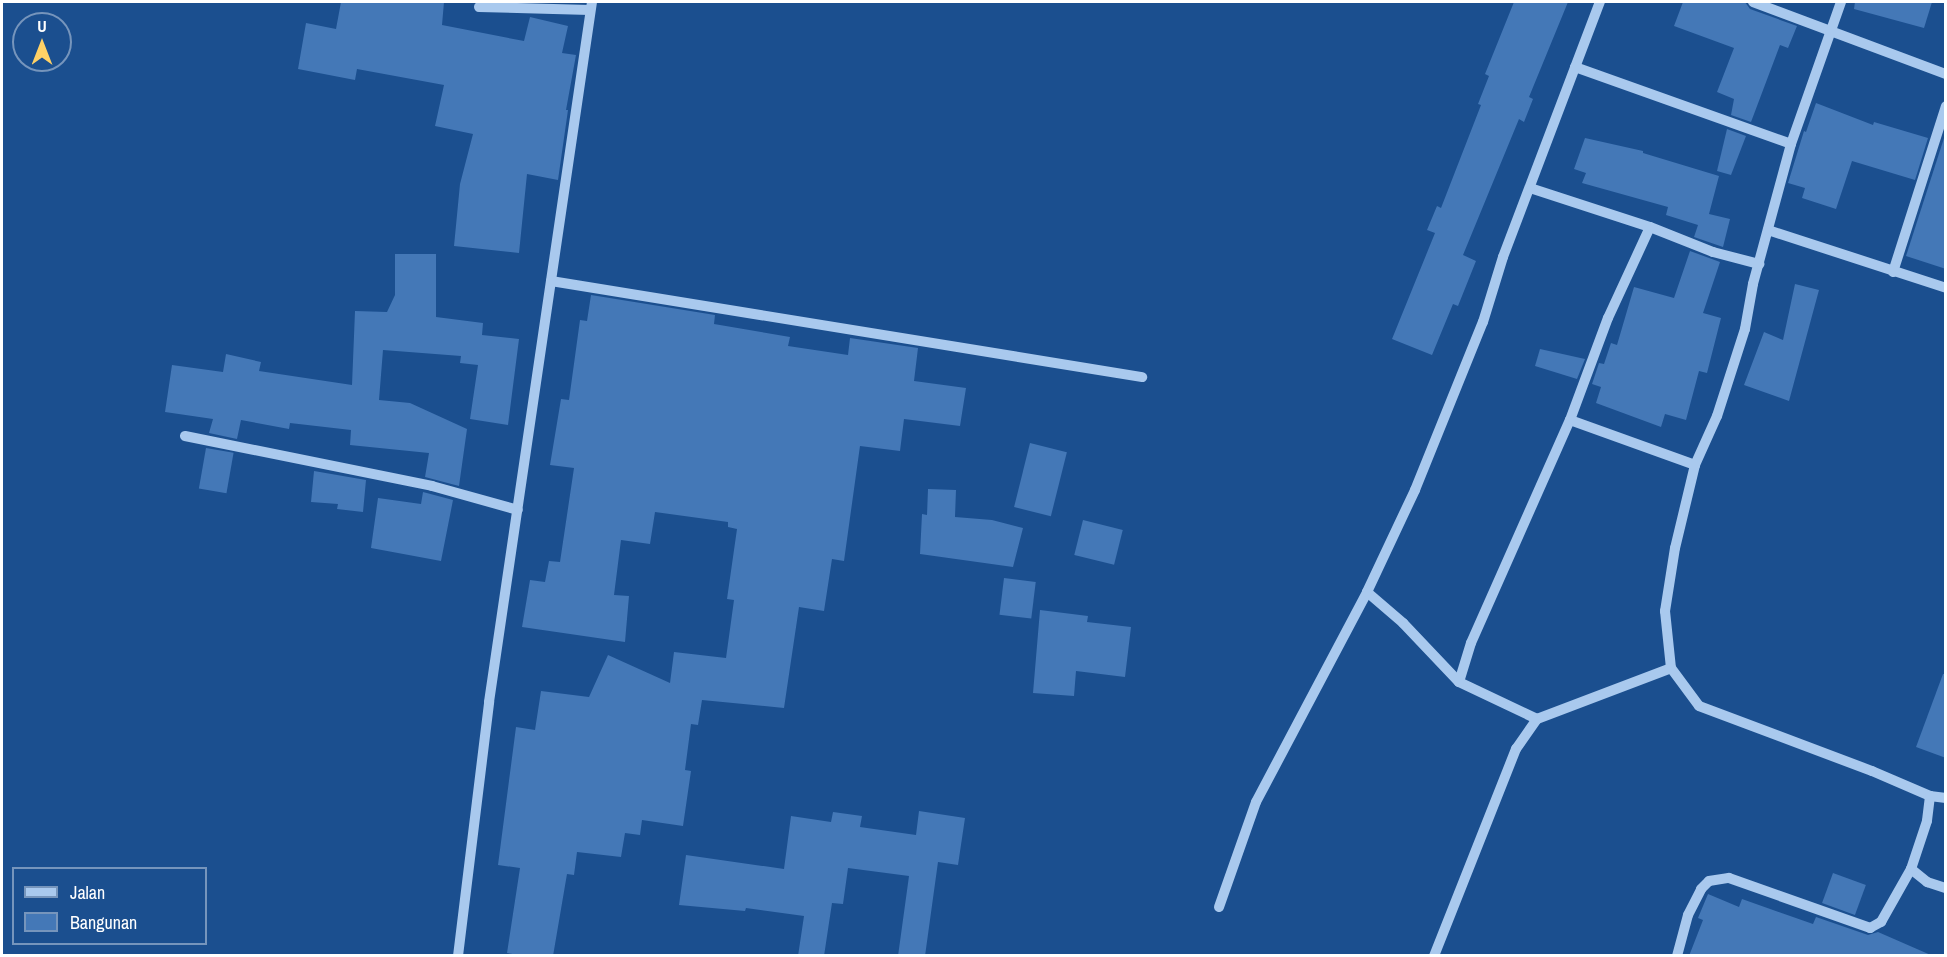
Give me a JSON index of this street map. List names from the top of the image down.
{
  "legend": ["Jalan", "Bangunan"],
  "north": "top"
}
